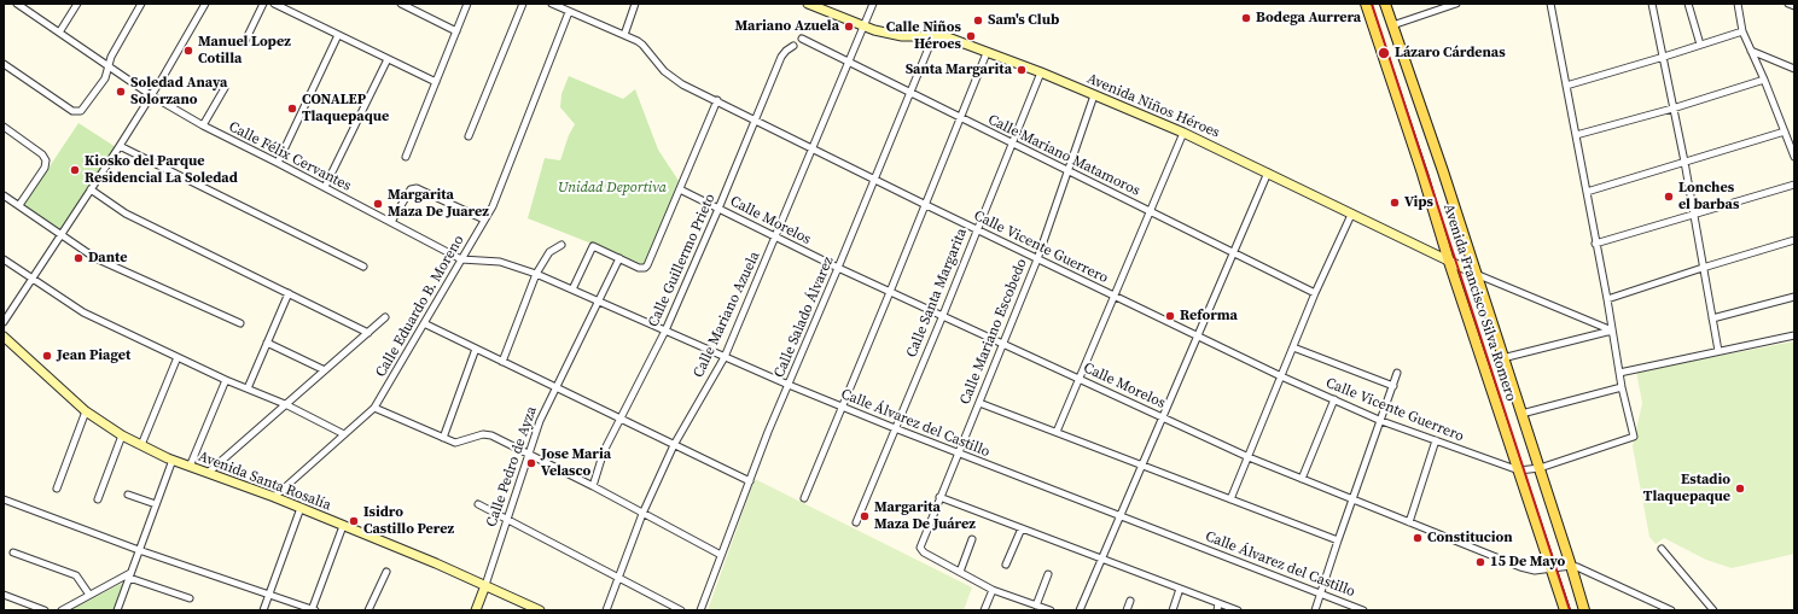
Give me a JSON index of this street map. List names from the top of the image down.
{
  "streets": {
    "main road": ["Avenida Francisco Silva Romero"],
    "street": [
      "Avenida Niños Héroes",
      "Calle Mariano Matamoros",
      "Calle Félix Cervantes",
      "Calle Morelos",
      "Calle Vicente Guerrero",
      "Calle Guillermo Prieto",
      "Calle Santa Margarita",
      "Calle Eduardo B. Moreno",
      "Calle Mariano Azuela",
      "Calle Salado Álvarez",
      "Calle Mariano Escobedo",
      "Calle Álvarez del Castillo",
      "Calle Pedro de Ayza",
      "Avenida Santa Rosalía"
    ]
  },
  "crossings": [
    ["Avenida Niños Héroes", "Calle Santa Margarita"],
    ["Avenida Niños Héroes", "Avenida Francisco Silva Romero"],
    ["Avenida Niños Héroes", "Calle Mariano Azuela"],
    ["Avenida Niños Héroes", "Calle Salado Álvarez"],
    ["Avenida Niños Héroes", "Calle Mariano Escobedo"],
    ["Calle Mariano Matamoros", "Calle Santa Margarita"],
    ["Calle Mariano Matamoros", "Calle Mariano Azuela"],
    ["Calle Mariano Matamoros", "Calle Salado Álvarez"],
    ["Calle Mariano Matamoros", "Calle Mariano Escobedo"],
    ["Calle Félix Cervantes", "Calle Eduardo B. Moreno"],
    ["Calle Félix Cervantes", "Calle Álvarez del Castillo"],
    ["Calle Morelos", "Calle Guillermo Prieto"],
    ["Calle Morelos", "Calle Santa Margarita"],
    ["Calle Morelos", "Avenida Francisco Silva Romero"],
    ["Calle Morelos", "Calle Mariano Azuela"],
    ["Calle Morelos", "Calle Salado Álvarez"],
    ["Calle Morelos", "Calle Mariano Escobedo"],
    ["Calle Vicente Guerrero", "Calle Guillermo Prieto"],
    ["Calle Vicente Guerrero", "Calle Santa Margarita"],
    ["Calle Vicente Guerrero", "Avenida Francisco Silva Romero"],
    ["Calle Vicente Guerrero", "Calle Eduardo B. Moreno"],
    ["Calle Vicente Guerrero", "Calle Mariano Azuela"],
    ["Calle Vicente Guerrero", "Calle Salado Álvarez"],
    ["Calle Vicente Guerrero", "Calle Mariano Escobedo"],
    ["Calle Guillermo Prieto", "Calle Álvarez del Castillo"],
    ["Calle Santa Margarita", "Calle Álvarez del Castillo"],
    ["Calle Eduardo B. Moreno", "Calle Álvarez del Castillo"],
    ["Calle Eduardo B. Moreno", "Avenida Santa Rosalía"],
    ["Calle Mariano Azuela", "Calle Álvarez del Castillo"],
    ["Calle Salado Álvarez", "Calle Álvarez del Castillo"],
    ["Calle Mariano Escobedo", "Calle Álvarez del Castillo"],
    ["Calle Álvarez del Castillo", "Calle Pedro de Ayza"],
    ["Calle Pedro de Ayza", "Avenida Santa Rosalía"]
  ],
  "parks": ["Unidad Deportiva"],
  "places": [
    "Bodega Aurrera",
    "Sam's Club",
    "Mariano Azuela",
    "Calle Niños Héroes",
    "Manuel Lopez Cotilla",
    "Lázaro Cárdenas",
    "Santa Margarita",
    "Soledad Anaya Solorzano",
    "CONALEP Tlaquepaque",
    "Kiosko del Parque Residencial La Soledad",
    "Lonches el barbas",
    "Vips",
    "Margarita Maza De Juarez",
    "Dante",
    "Reforma",
    "Jean Piaget",
    "Jose Maria Velasco",
    "Estadio Tlaquepaque",
    "Margarita Maza De Juárez",
    "Isidro Castillo Perez",
    "Constitucion",
    "15 De Mayo"
  ]
}
